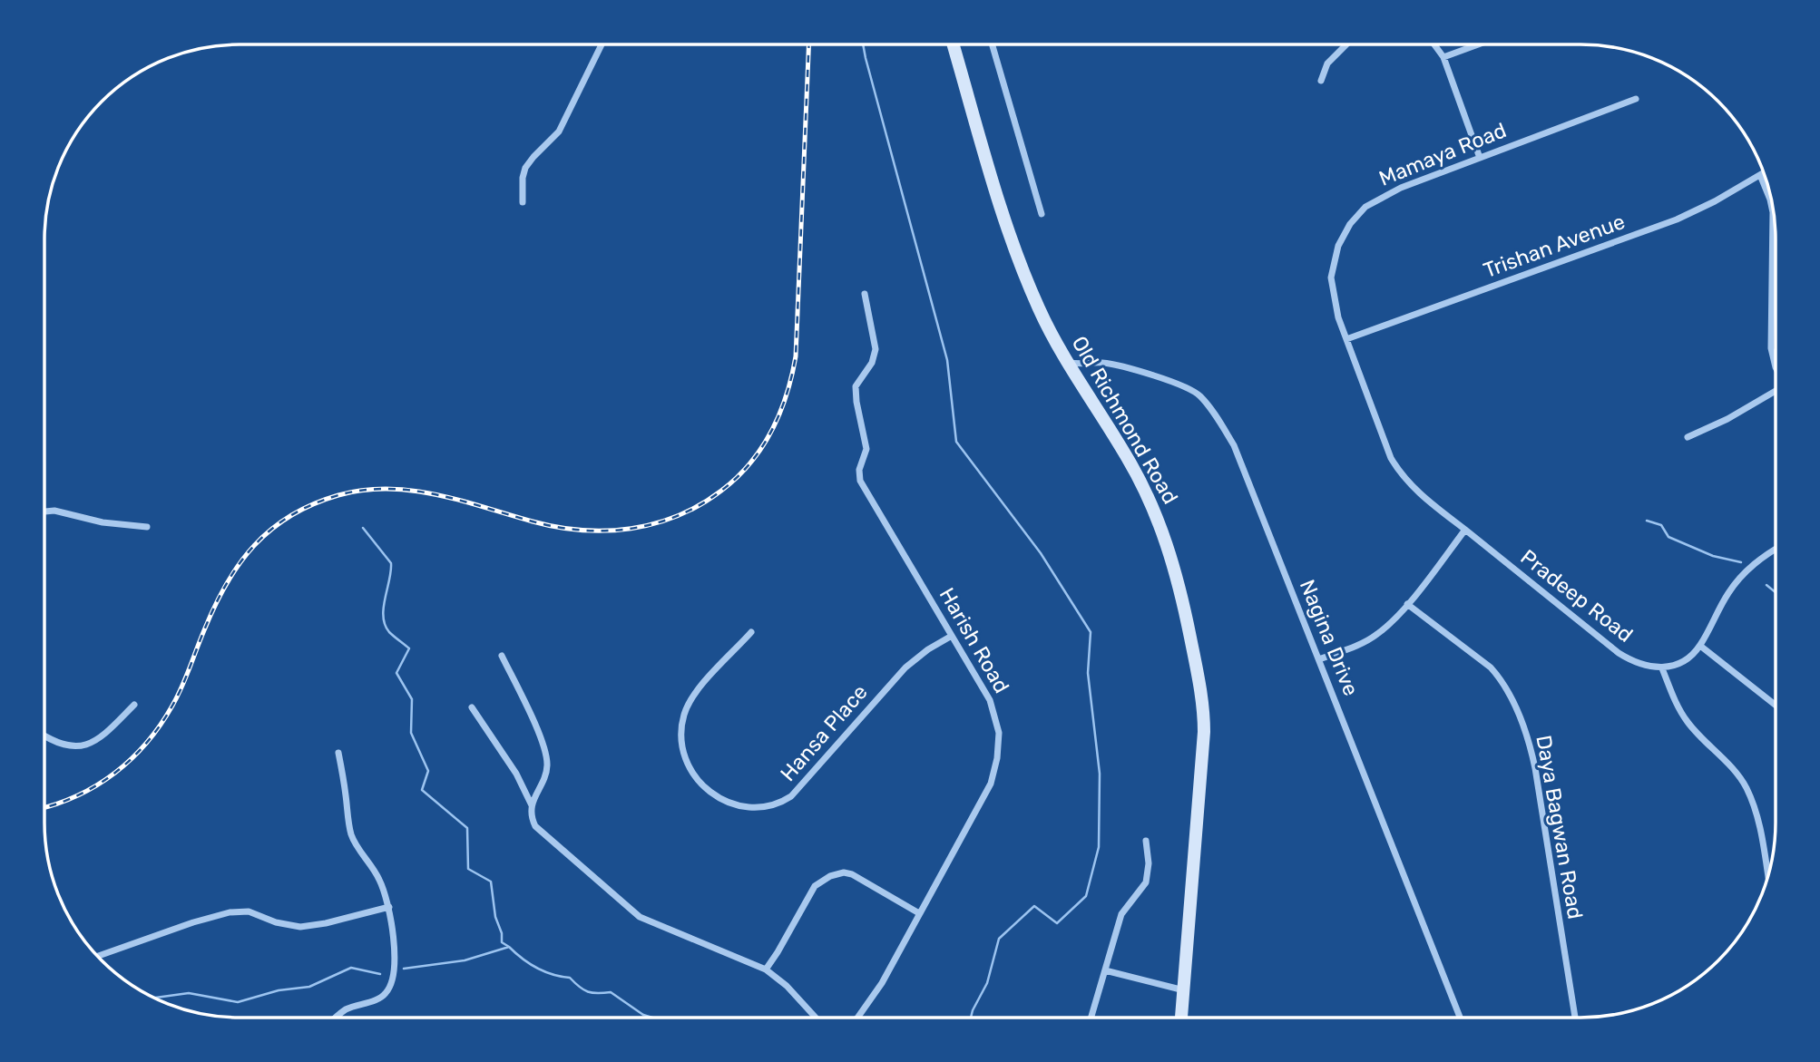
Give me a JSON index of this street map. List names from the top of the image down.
{
  "streets": {
    "street": [
      "Mamaya Road",
      "Trishan Avenue",
      "Old Richmond Road",
      "Pradeep Road",
      "Nagina Drive",
      "Harish Road",
      "Hansa Place",
      "Daya Bagwan Road"
    ]
  },
  "crossings": [
    ["Mamaya Road", "Trishan Avenue"],
    ["Mamaya Road", "Pradeep Road"],
    ["Old Richmond Road", "Nagina Drive"],
    ["Harish Road", "Hansa Place"]
  ]
}
